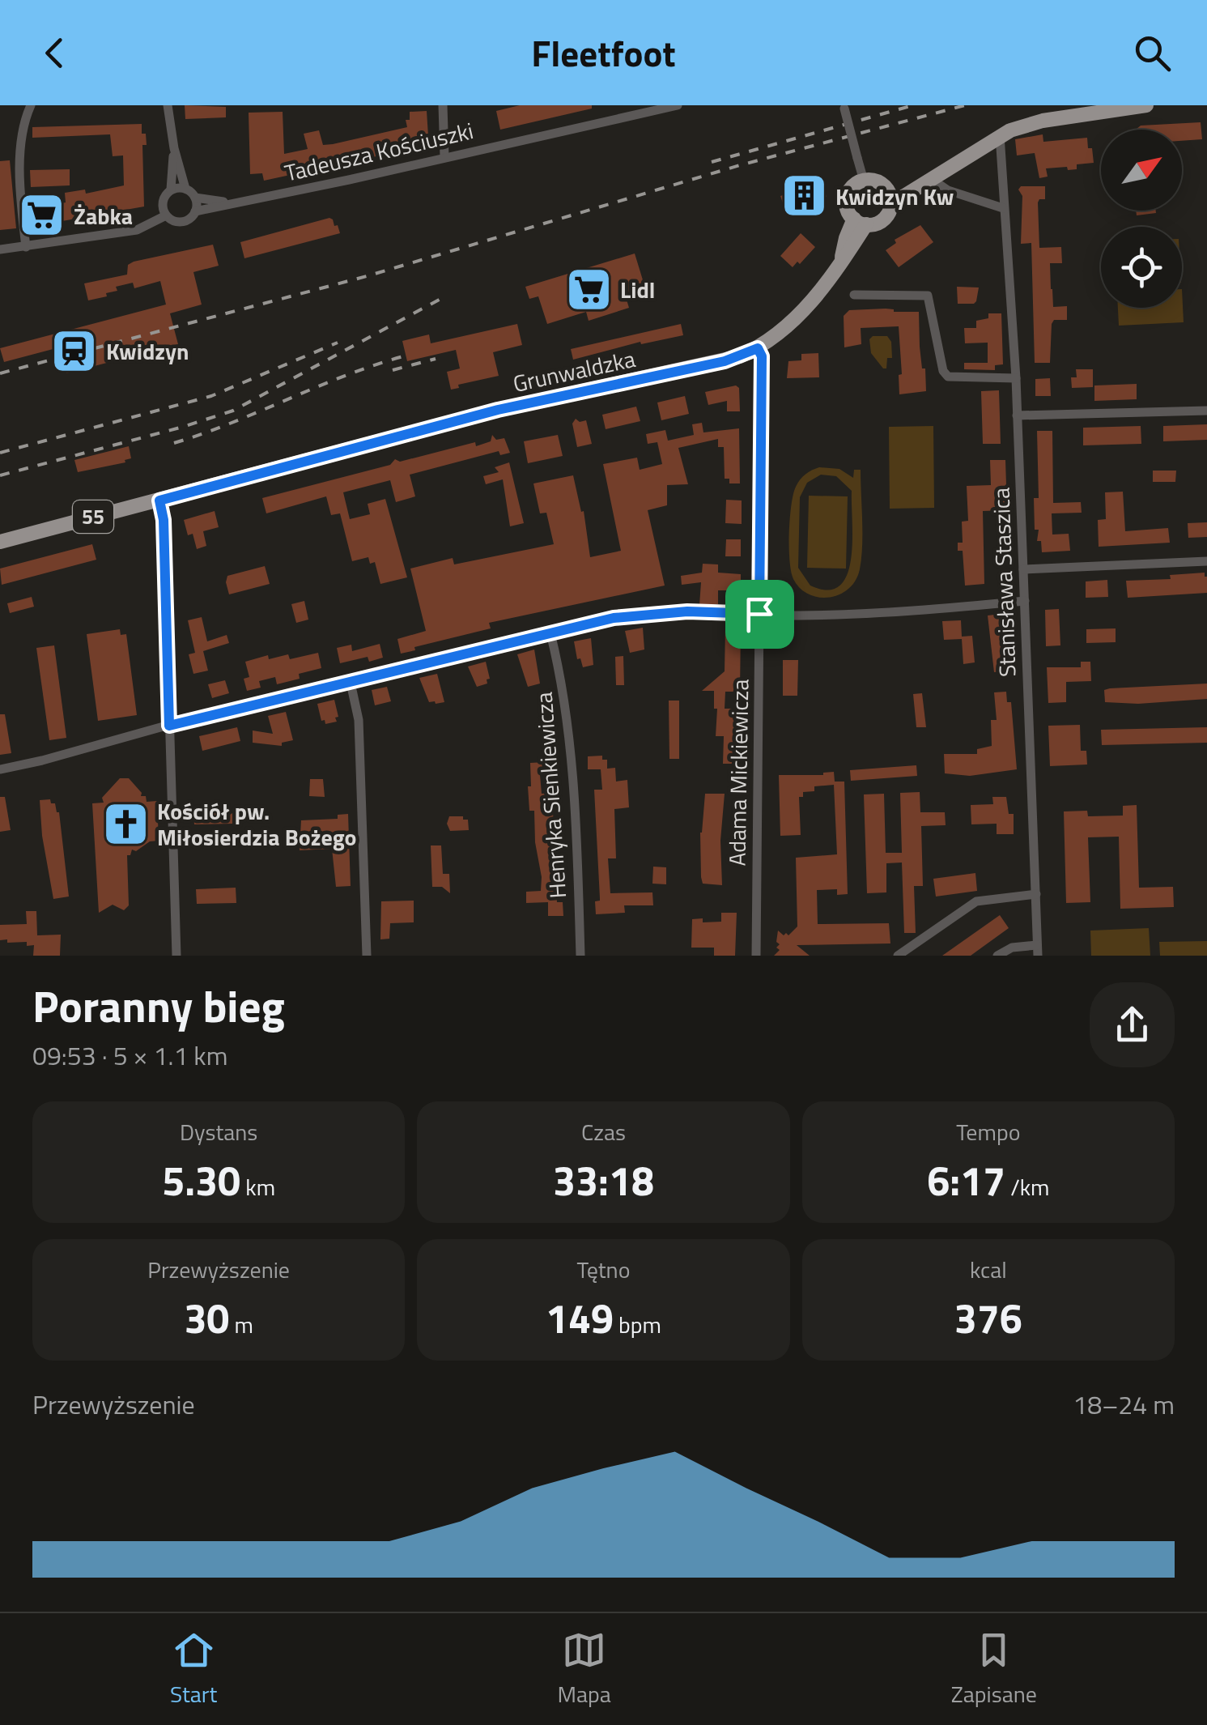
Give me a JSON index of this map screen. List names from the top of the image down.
{
  "streets": {
    "main road": ["Grunwaldzka", "55"],
    "street": [
      "Tadeusza Kościuszki",
      "Stanisława Staszica",
      "Adama Mickiewicza",
      "Henryka Sienkiewicza"
    ]
  },
  "crossings": [
    ["Grunwaldzka", "Adama Mickiewicza"]
  ],
  "places": {
    "building": ["Kwidzyn Kw"],
    "supermarket": ["Żabka", "Lidl"],
    "station": ["Kwidzyn"],
    "church": ["Kościół pw. Miłosierdzia Bożego"]
  },
  "north": "top right",
  "page": {
    "header": "Fleetfoot",
    "heading": ["Poranny bieg", "09:53 · 5 × 1.1 km"],
    "stats": [
      ["Dystans", "5.30 km"],
      ["Czas", "33:18"],
      ["Tempo", "6:17 /km"],
      ["Przewyższenie", "30 m"],
      ["Tętno", "149 bpm"],
      ["kcal", "376"]
    ],
    "chart": ["Przewyższenie", "18–24 m"],
    "tabs": ["Start", "Mapa", "Zapisane"]
  }
}
